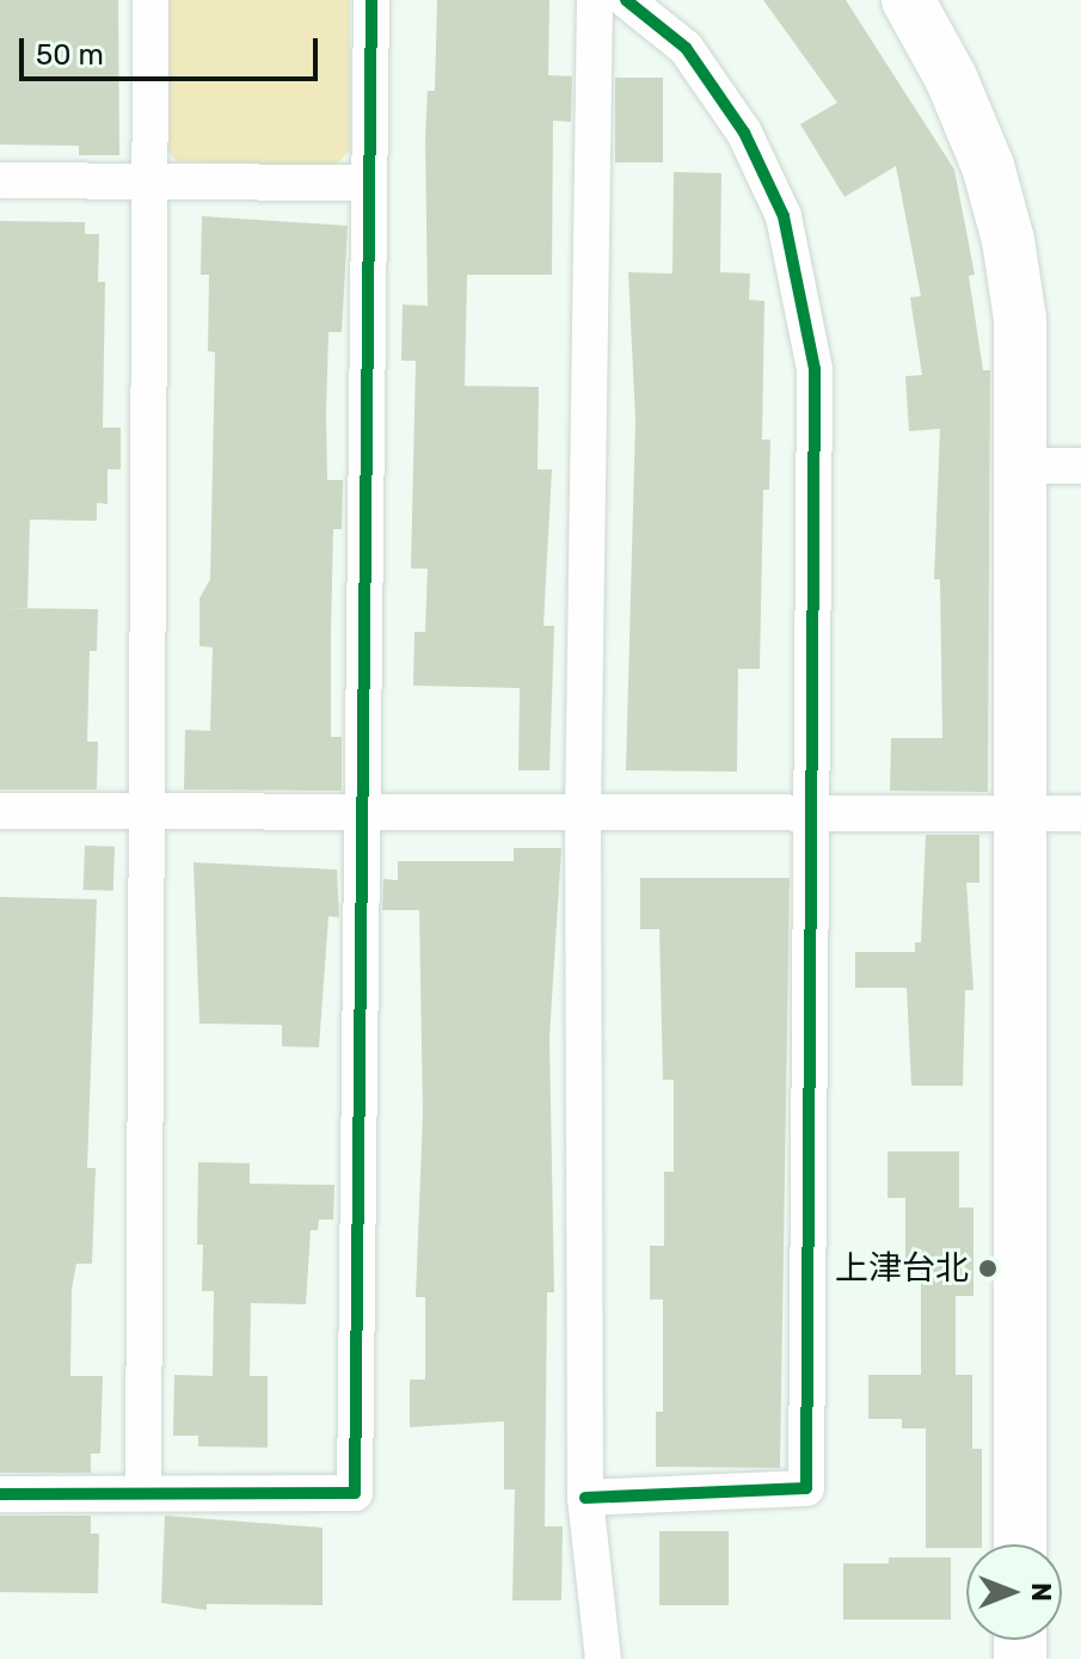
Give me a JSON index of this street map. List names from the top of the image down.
{
  "places": ["上津台北"],
  "scale_bar": "50 m",
  "north": "right"
}
